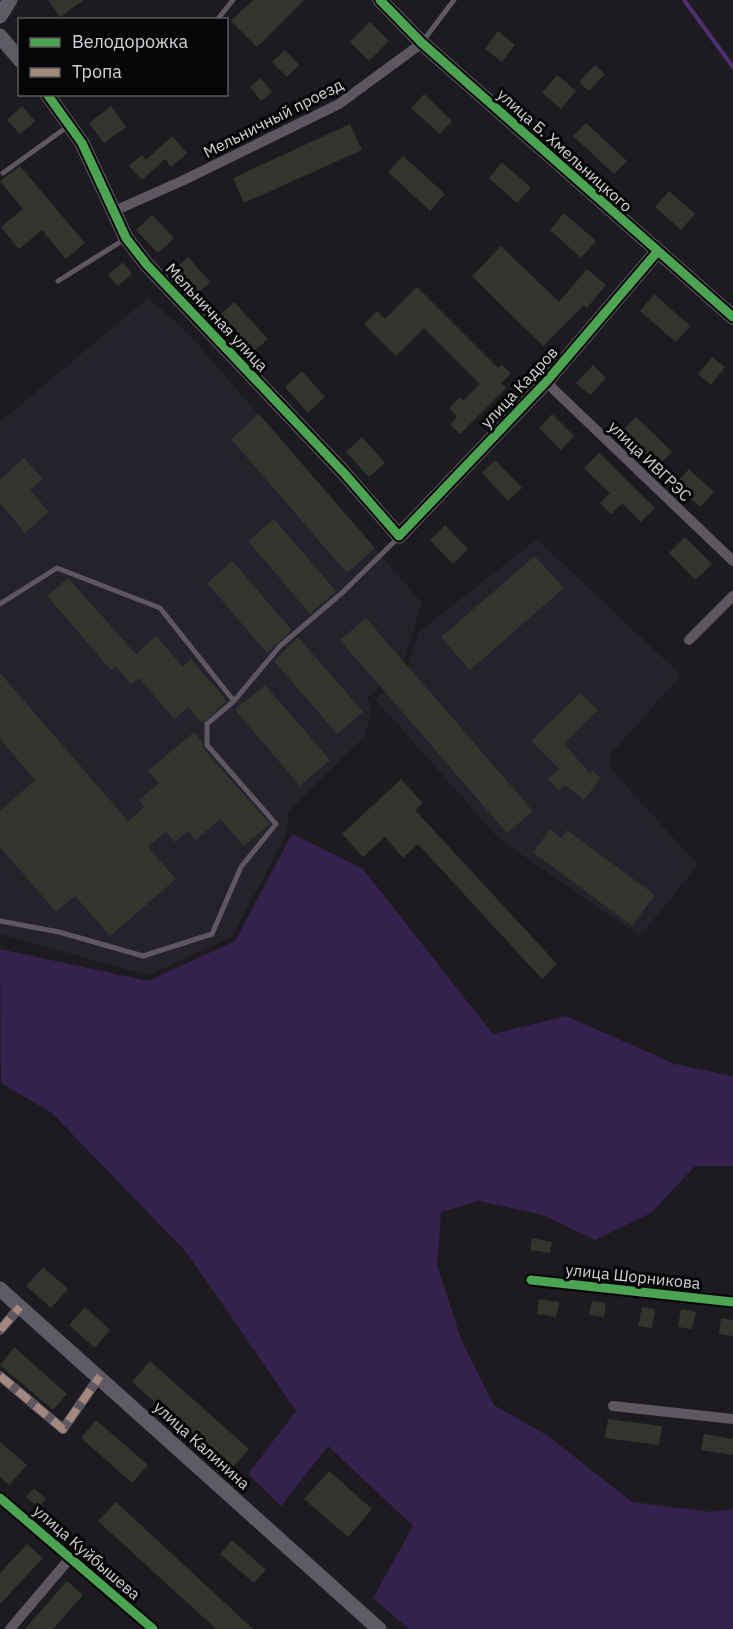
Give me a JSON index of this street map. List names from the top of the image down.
{
  "streets": {
    "street": [
      "Мельничный проезд",
      "улица Б. Хмельницкого",
      "Мельничная улица",
      "улица Кадров",
      "улица ИВГРЭС",
      "улица Шорникова",
      "улица Калинина",
      "улица Куйбышева"
    ]
  },
  "crossings": [
    ["Мельничный проезд", "улица Б. Хмельницкого"],
    ["Мельничный проезд", "Мельничная улица"],
    ["улица Б. Хмельницкого", "улица Кадров"],
    ["Мельничная улица", "улица Кадров"],
    ["улица Кадров", "улица ИВГРЭС"]
  ],
  "legend": ["Велодорожка", "Тропа"]
}
